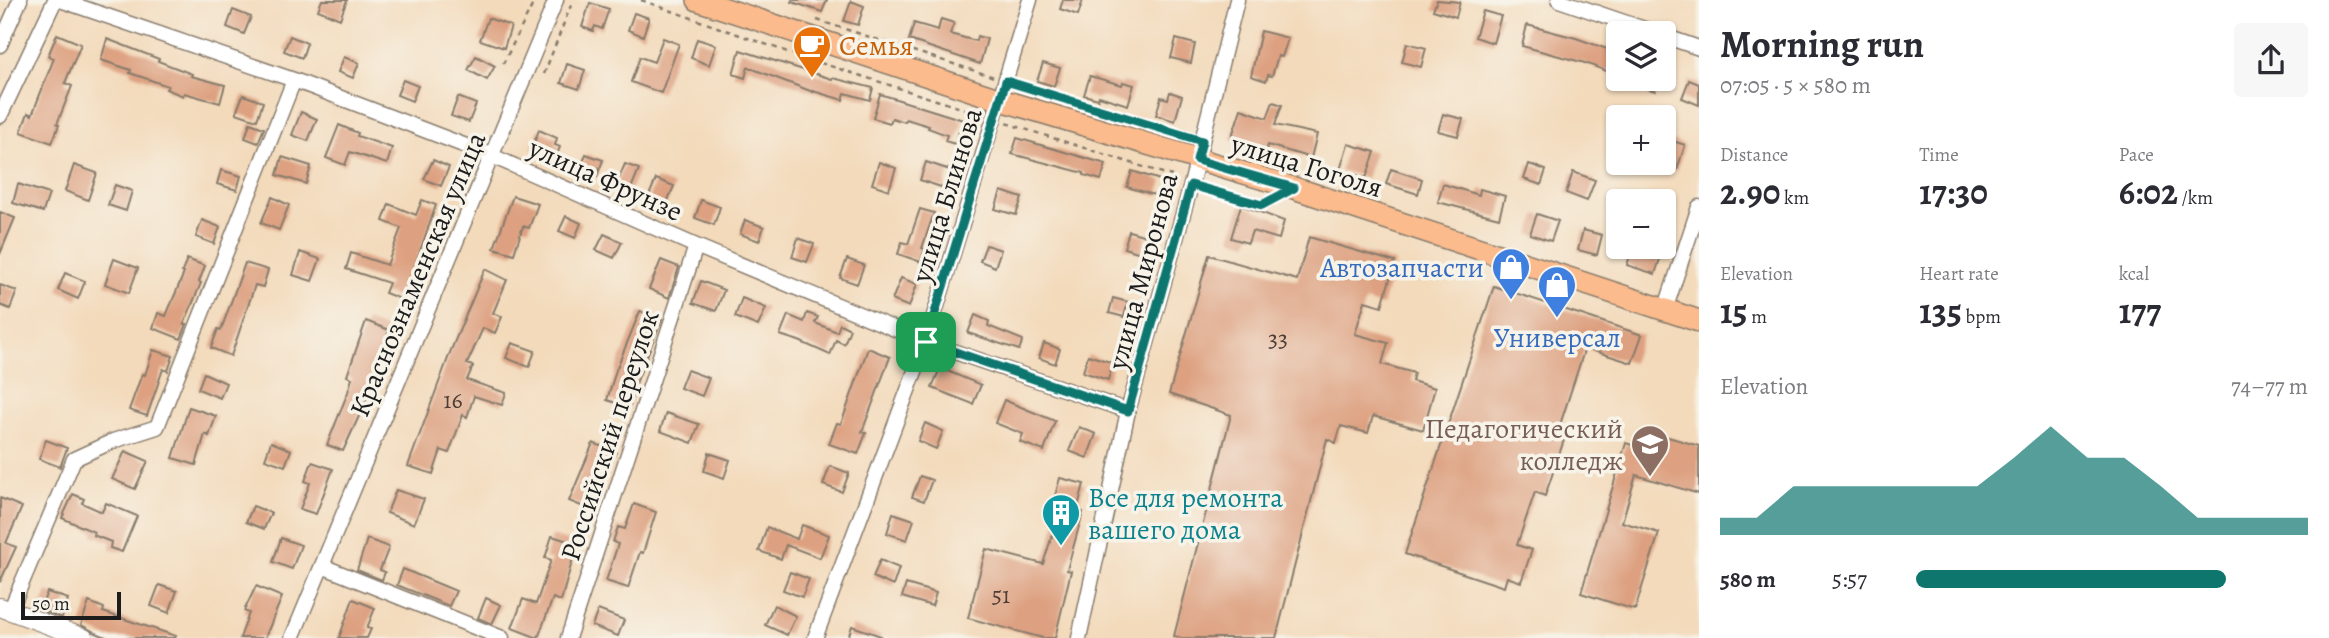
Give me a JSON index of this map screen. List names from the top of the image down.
{
  "streets": {
    "main road": ["улица Гоголя"],
    "street": [
      "улица Фрунзе",
      "улица Блинова",
      "улица Миронова",
      "Краснознаменская улица",
      "Российский переулок"
    ]
  },
  "crossings": [
    ["улица Гоголя", "улица Блинова"],
    ["улица Гоголя", "улица Миронова"],
    ["улица Фрунзе", "улица Блинова"],
    ["улица Фрунзе", "улица Миронова"],
    ["улица Фрунзе", "Краснознаменская улица"],
    ["улица Фрунзе", "Российский переулок"]
  ],
  "places": {
    "cafe": ["Семья"],
    "shop": ["Автозапчасти", "Универсал"],
    "school or university": ["Педагогический колледж"],
    "building": ["Все для ремонта вашего дома"]
  },
  "house_numbers": ["33", "16", "51"],
  "scale_bar": "50 m",
  "page": {
    "heading": ["Morning run", "07:05 · 5 × 580 m"],
    "map_buttons": ["+", "−"],
    "stats": [
      ["Distance", "2.90 km"],
      ["Time", "17:30"],
      ["Pace", "6:02 /km"],
      ["Elevation", "15 m"],
      ["Heart rate", "135 bpm"],
      ["kcal", "177"]
    ],
    "chart": ["Elevation", "74–77 m"],
    "list": [
      {
        "name": "580 m",
        "note": "5:57"
      }
    ],
    "scale": "50 m"
  }
}
